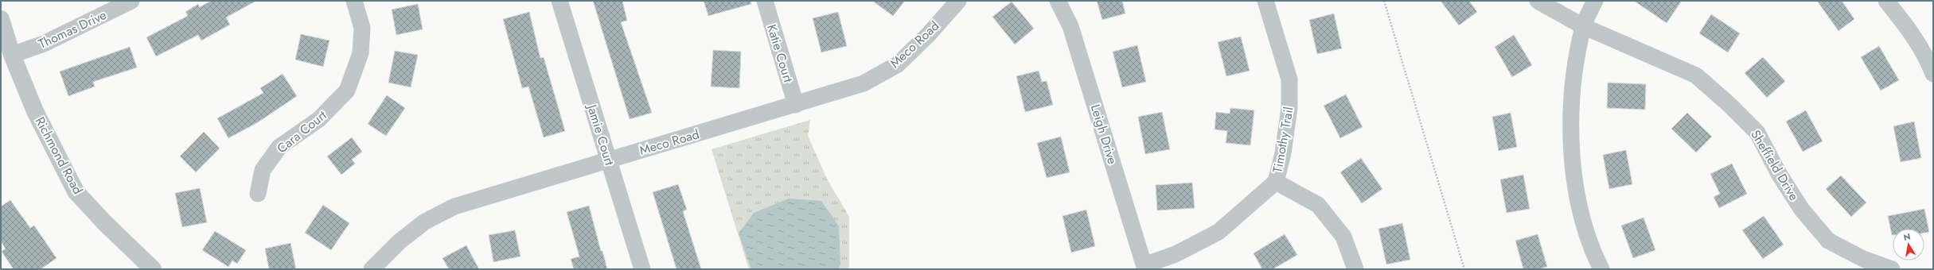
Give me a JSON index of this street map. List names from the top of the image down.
{
  "streets": {
    "street": [
      "Thomas Drive",
      "Meco Road",
      "Katie Court",
      "Cara Court",
      "Leigh Drive",
      "Jamie Court",
      "Timothy Trail",
      "Richmond Road",
      "Sheffield Drive"
    ]
  },
  "crossings": [
    ["Thomas Drive", "Richmond Road"],
    ["Meco Road", "Katie Court"],
    ["Meco Road", "Jamie Court"],
    ["Leigh Drive", "Timothy Trail"]
  ],
  "north": "top"
}
